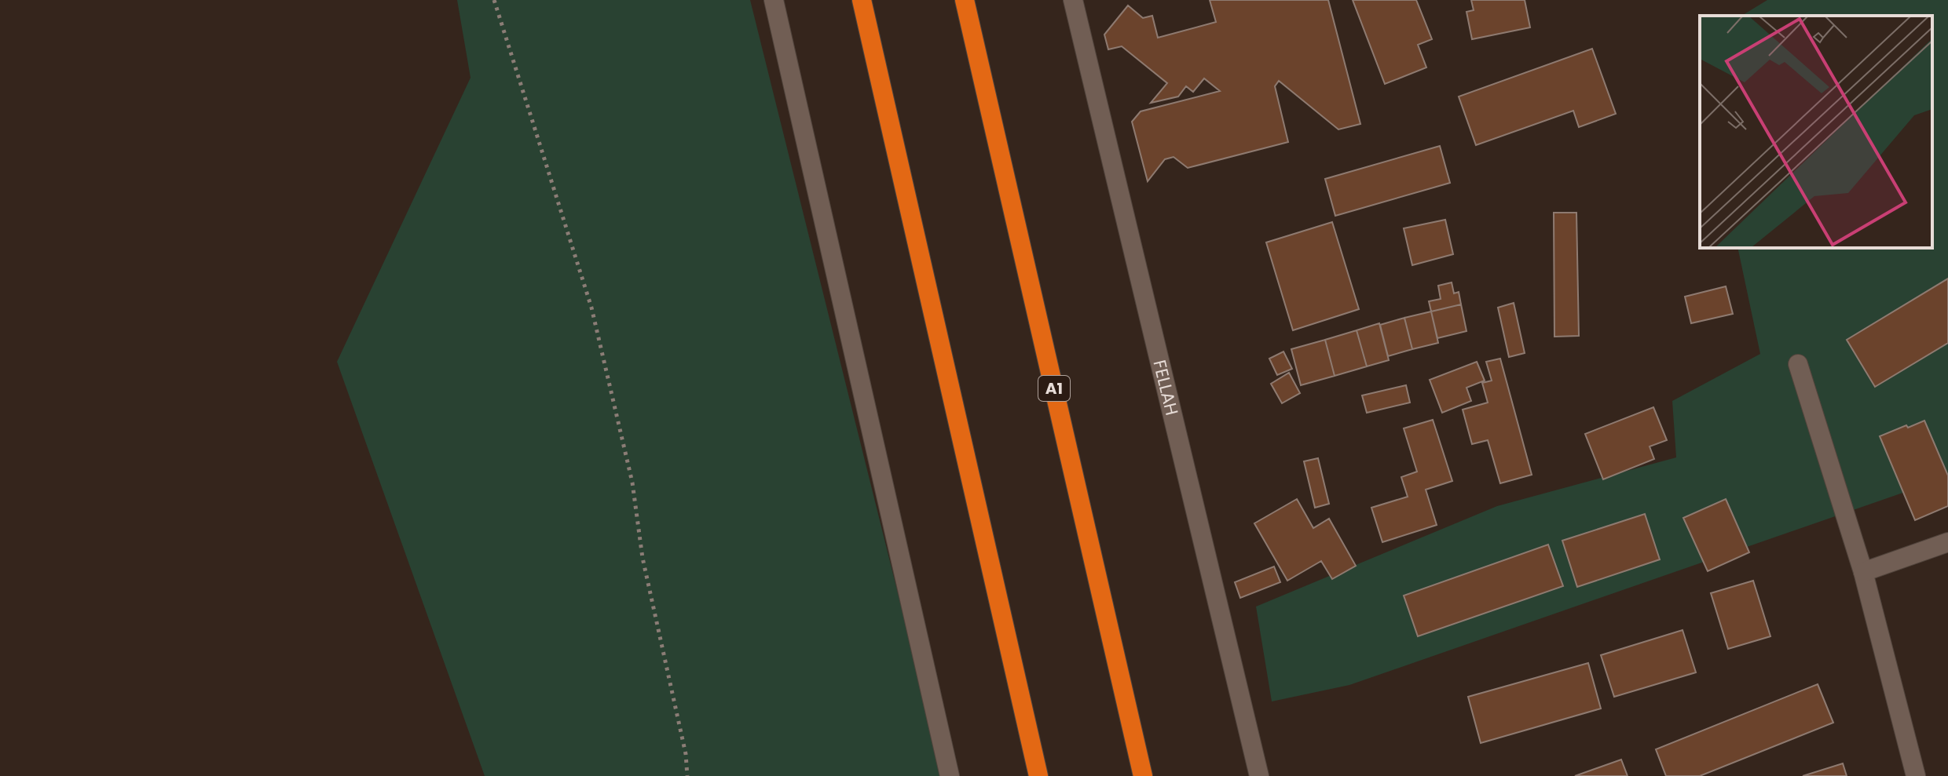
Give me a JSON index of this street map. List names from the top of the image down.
{
  "streets": {
    "highway": ["A1"],
    "street": ["FELLAH"]
  }
}
